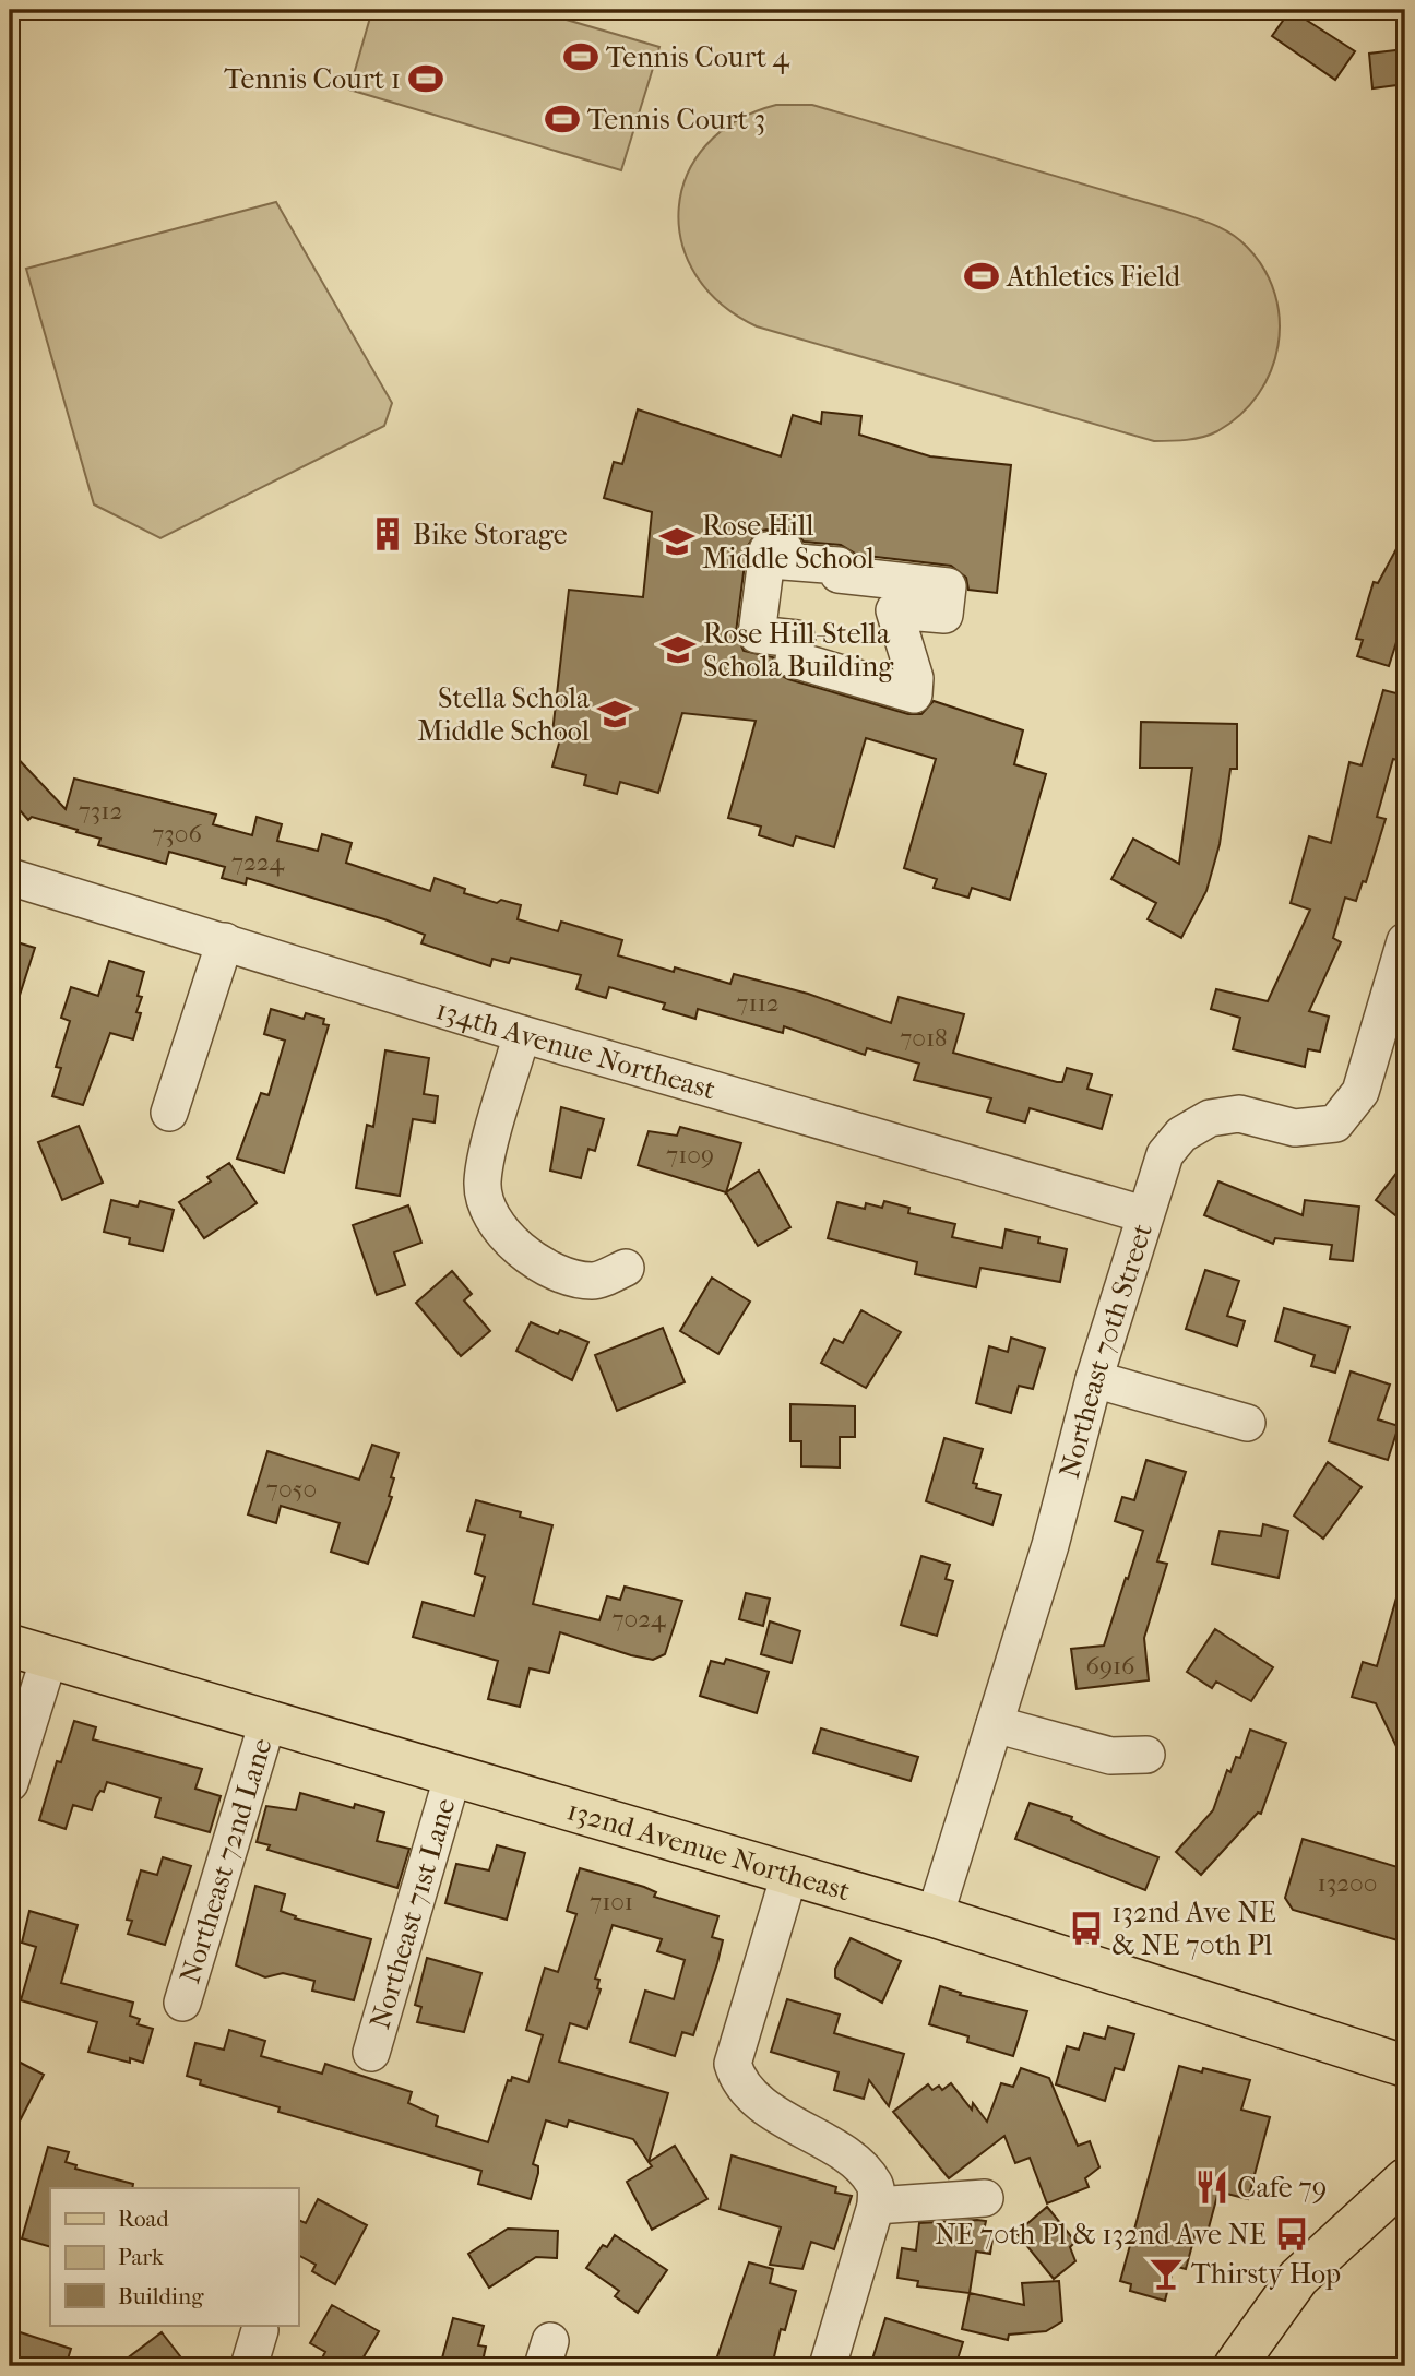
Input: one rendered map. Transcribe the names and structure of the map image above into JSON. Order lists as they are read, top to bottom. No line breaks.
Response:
{"streets":{"main road":["132nd Avenue Northeast"],"street":["134th Avenue Northeast","Northeast 70th Street","Northeast 72nd Lane","Northeast 71st Lane"]},"crossings":[["134th Avenue Northeast","Northeast 70th Street"],["Northeast 70th Street","132nd Avenue Northeast"],["132nd Avenue Northeast","Northeast 72nd Lane"],["132nd Avenue Northeast","Northeast 71st Lane"]],"places":{"sports":["Tennis Court 4","Tennis Court 1","Tennis Court 3","Athletics Field"],"building":["Bike Storage"],"school or university":["Rose Hill Middle School","Rose Hill-Stella Schola Building","Stella Schola Middle School"],"bus stop":["132nd Ave NE & NE 70th Pl","NE 70th Pl & 132nd Ave NE"],"restaurant":["Cafe 79"],"bar":["Thirsty Hop"]},"house_numbers":["7312","7306","7224","7112","7018","7109","7050","7024","6916","13200","7101"],"legend":["Road","Park","Building"]}
